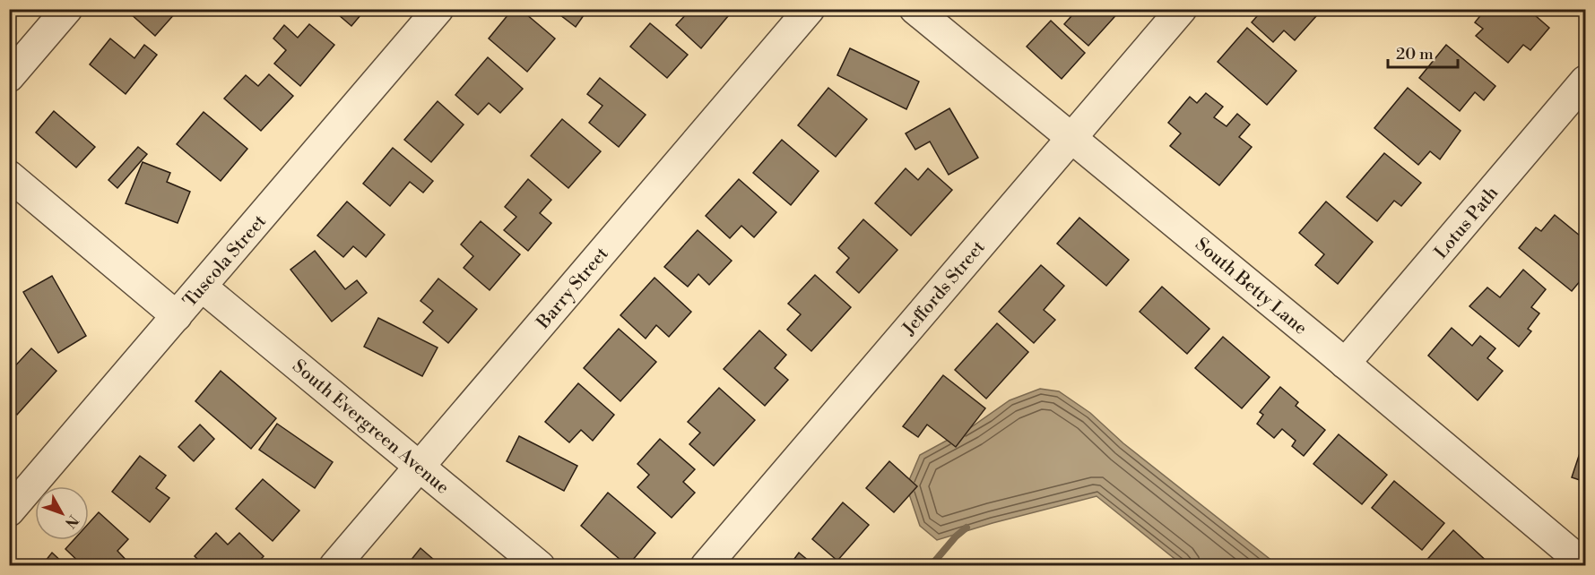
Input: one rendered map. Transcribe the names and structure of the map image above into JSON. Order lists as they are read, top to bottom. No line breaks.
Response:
{"streets":{"street":["Lotus Path","Tuscola Street","South Betty Lane","Barry Street","Jeffords Street","South Evergreen Avenue"]},"crossings":[["Lotus Path","South Betty Lane"],["Tuscola Street","South Evergreen Avenue"],["South Betty Lane","Jeffords Street"],["Barry Street","South Evergreen Avenue"]],"scale_bar":"20 m","north":"bottom right"}
